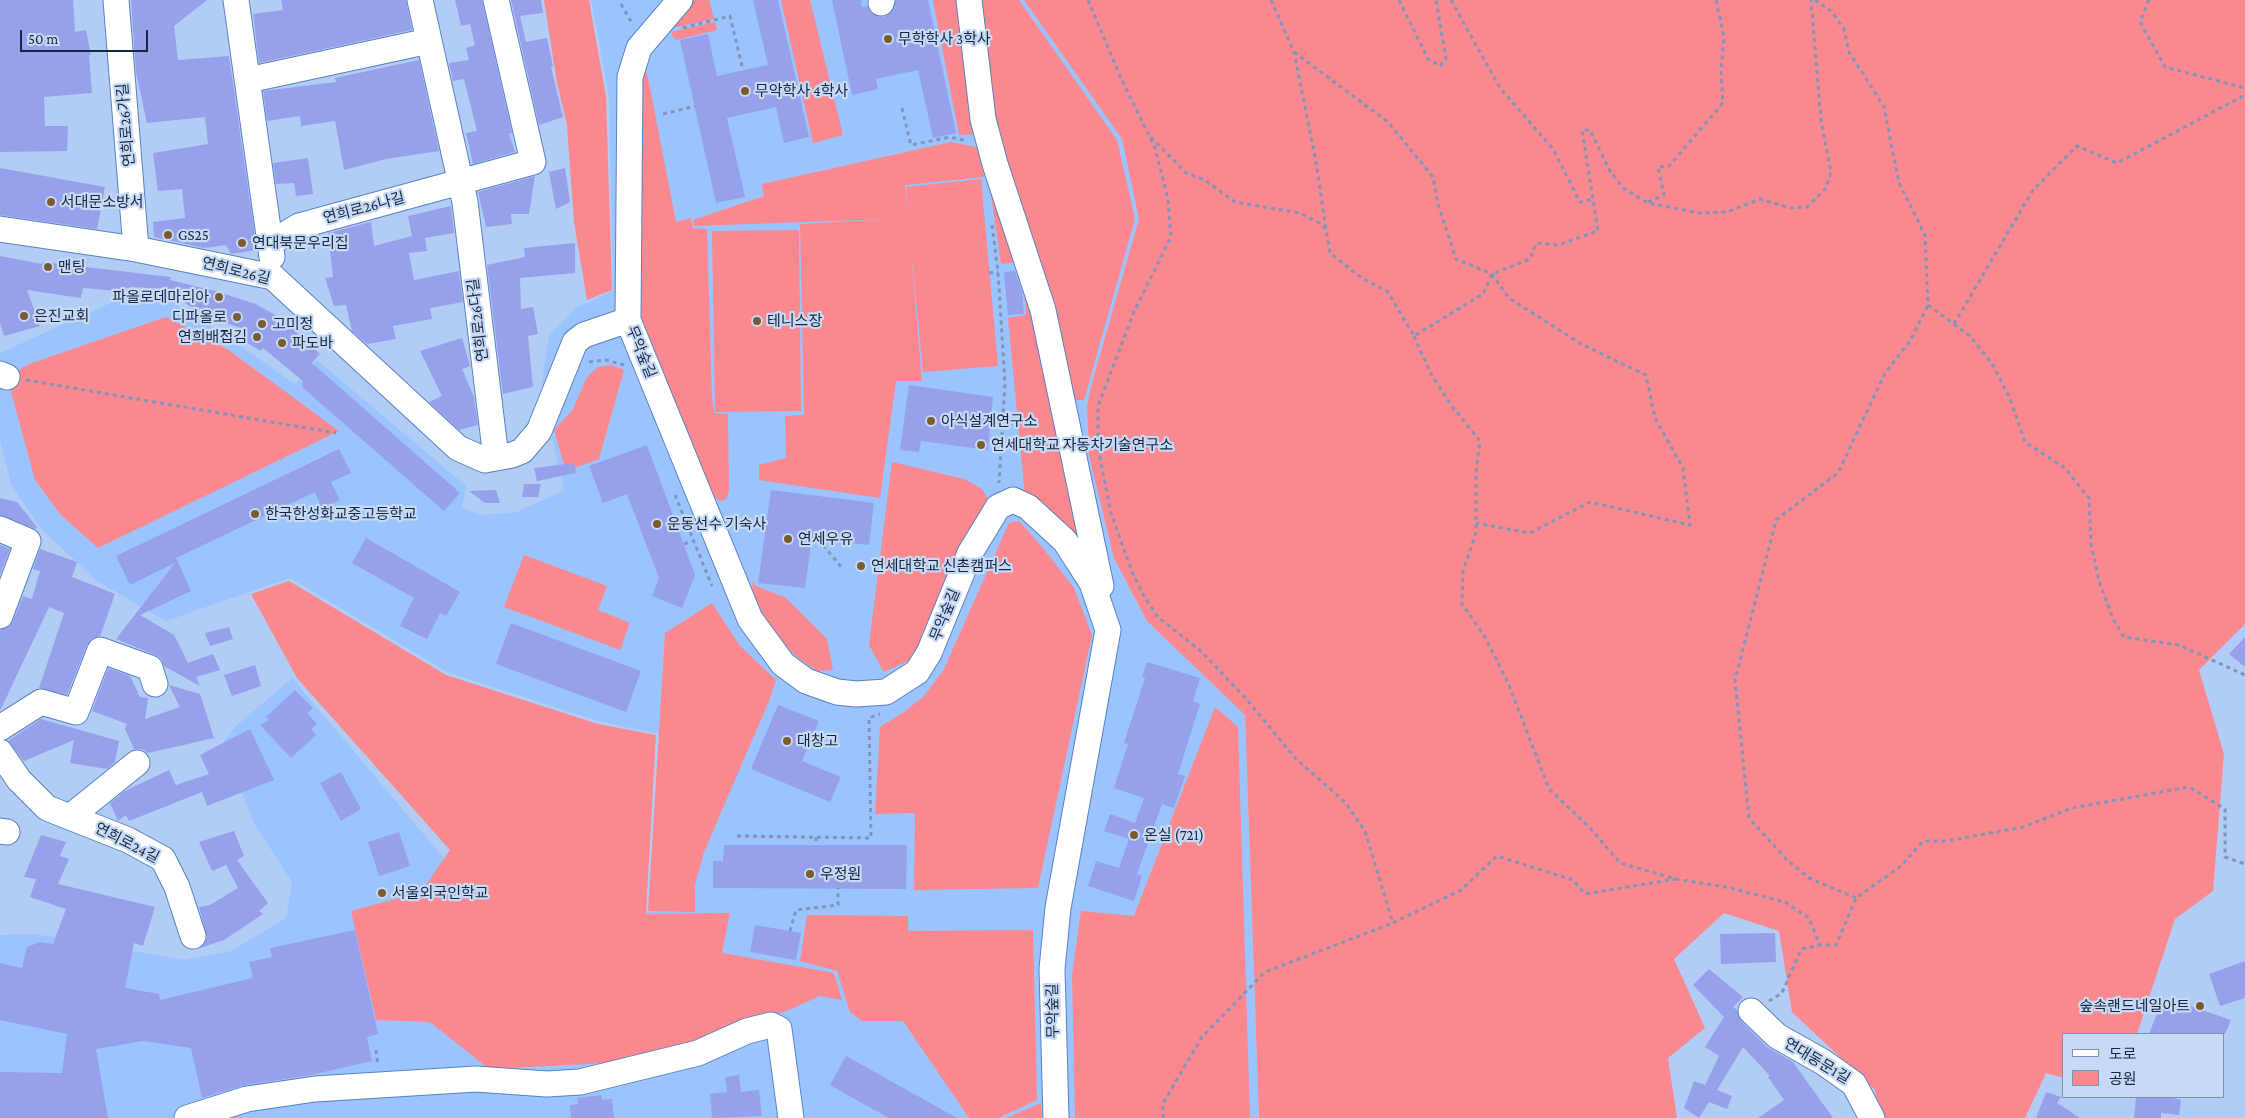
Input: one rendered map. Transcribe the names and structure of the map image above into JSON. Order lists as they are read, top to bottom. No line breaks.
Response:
{"streets":{"street":["연희로26가길","연희로26나길","연희로26길","연희로26다길","무악숲길","연희로24길","연대동문1길"]},"crossings":[["연희로26가길","연희로26길"],["연희로26나길","연희로26다길"],["연희로26길","연희로26다길"],["연희로26길","무악숲길"],["연희로26다길","무악숲길"]],"places":["무학학사 3학사","무악학사 4학사","서대문소방서","GS25","연대북문우리집","맨팅","파올로데마리아","은진교회","디파올로","테니스장","고미정","연희배접김","파도바","아식설계연구소","연세대학교 자동차기술연구소","한국한성화교중고등학교","운동선수 기숙사","연세우유","연세대학교 신촌캠퍼스","대창고","온실 (721)","우정원","서울외국인학교","숲속랜드네일아트"],"legend":["도로","공원"],"scale_bar":"50 m"}
